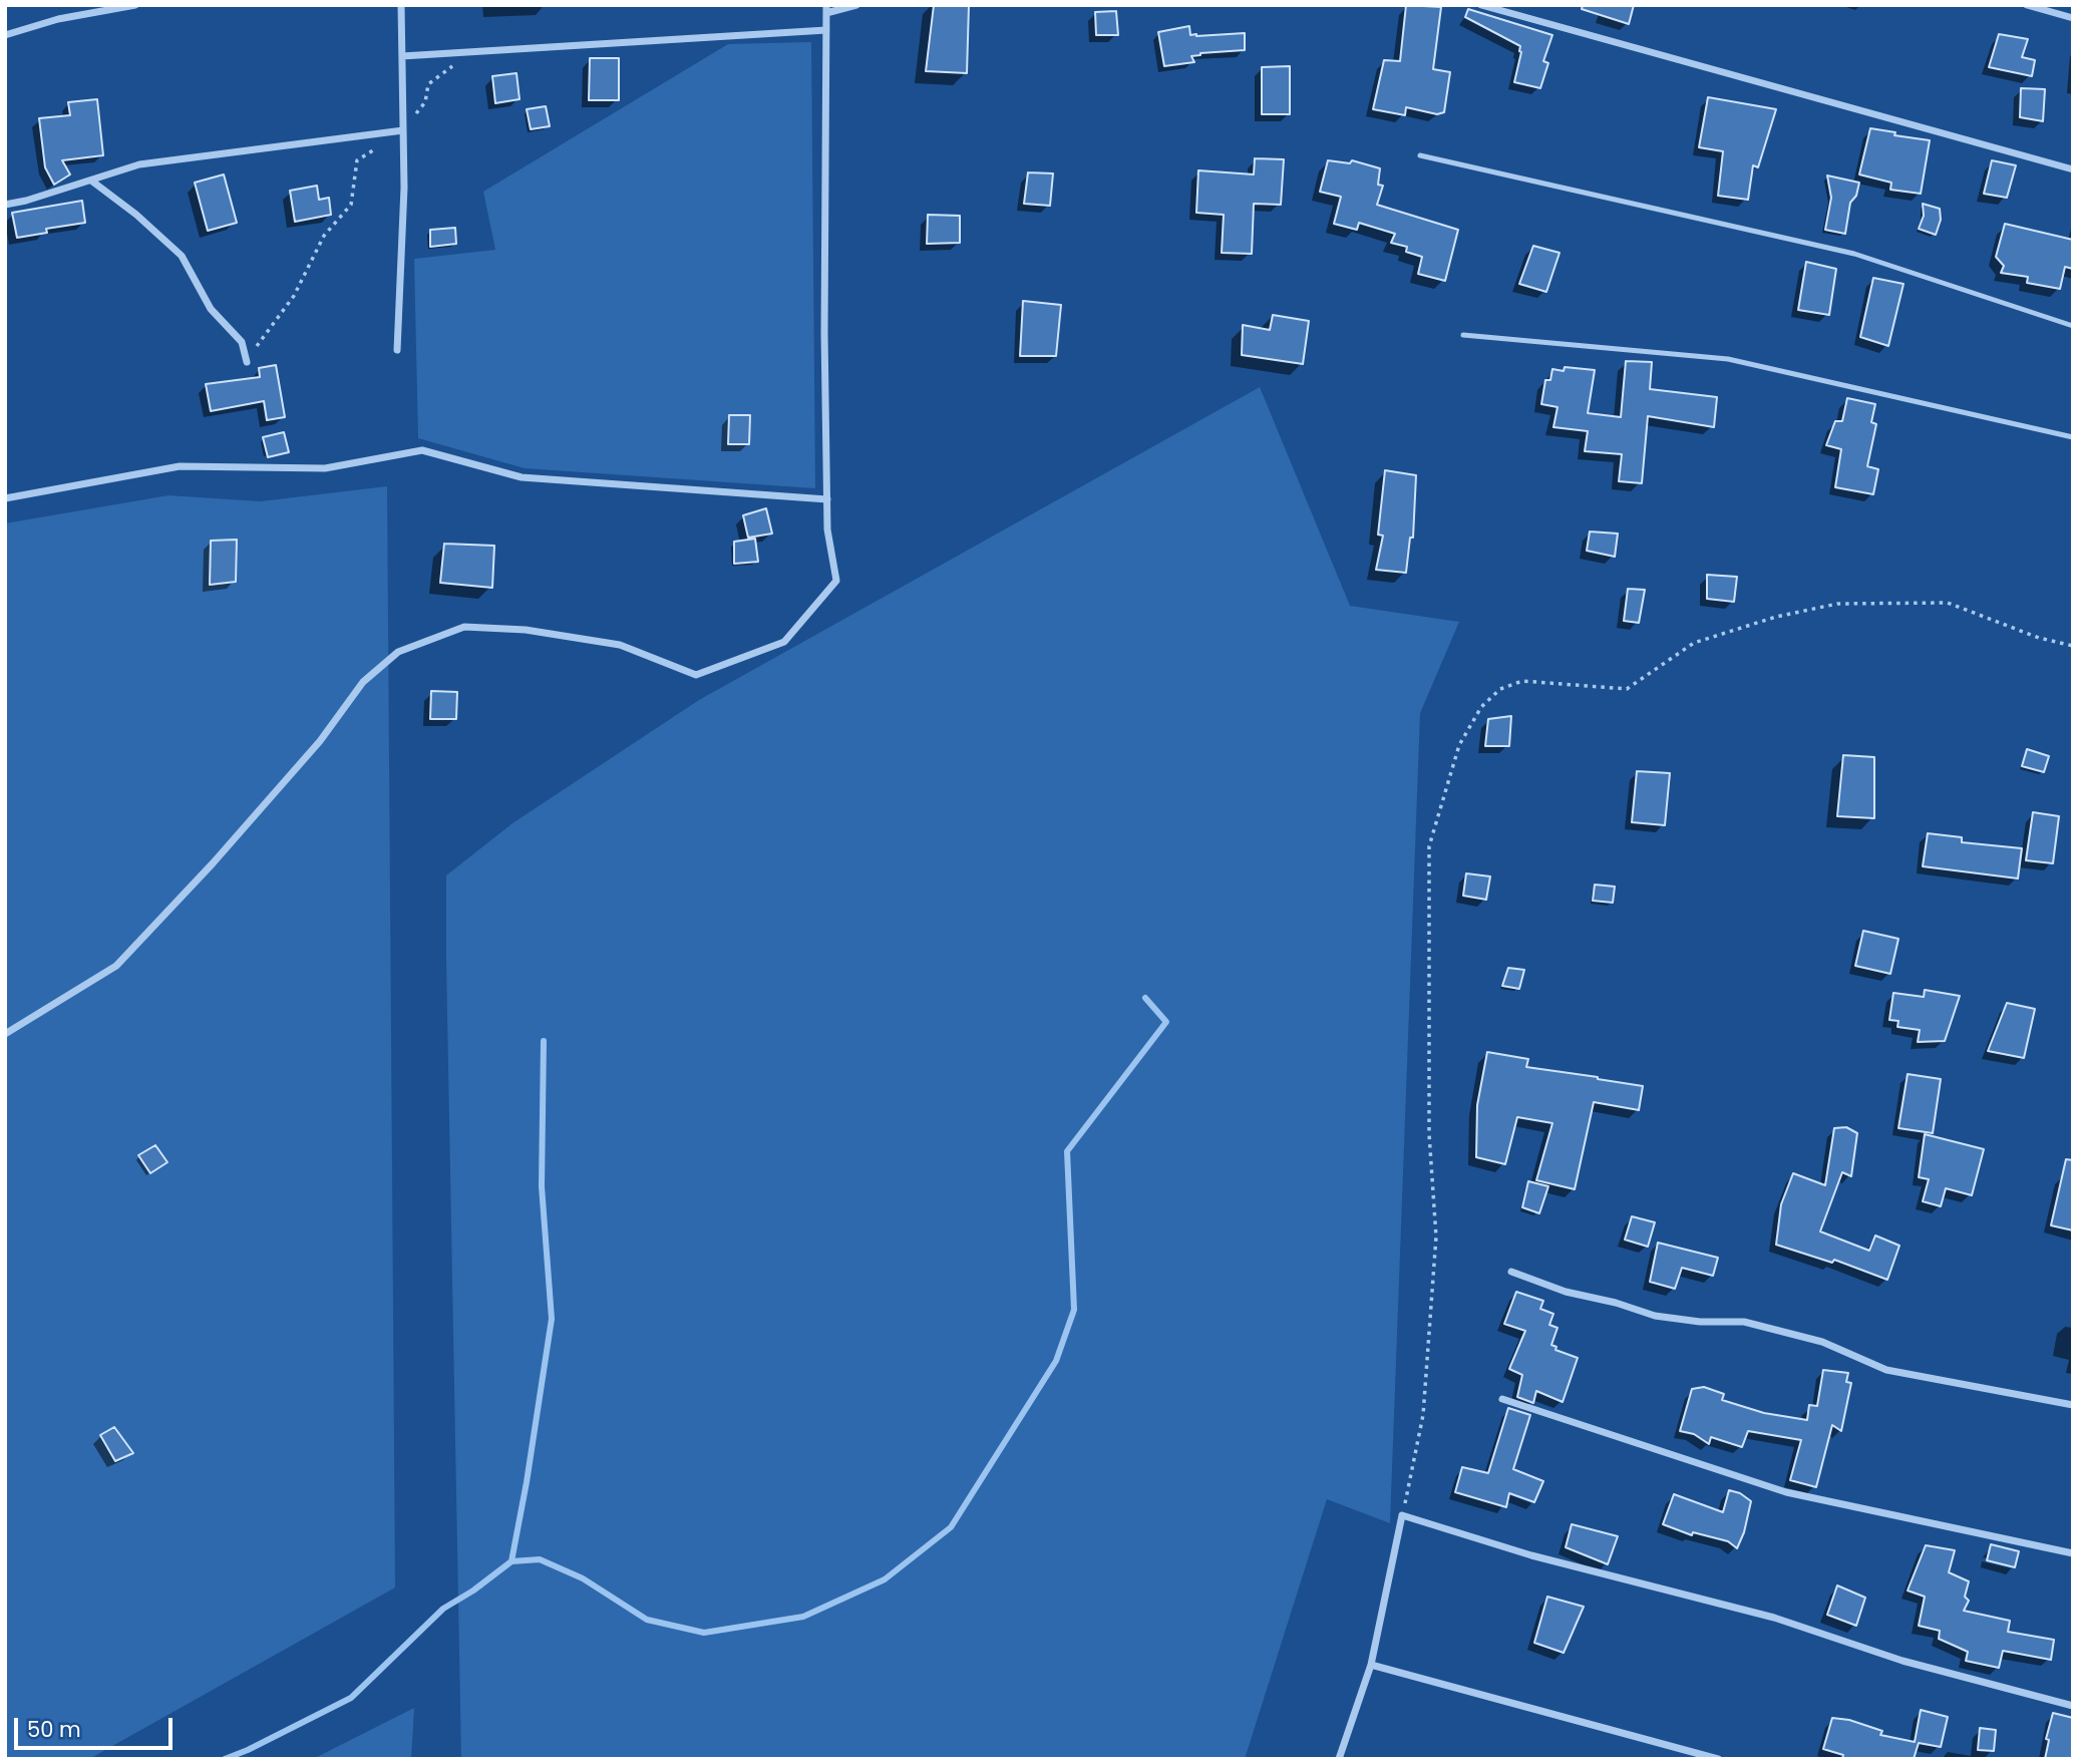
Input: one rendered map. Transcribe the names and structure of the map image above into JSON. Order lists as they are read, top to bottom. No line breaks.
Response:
{"scale_bar":"50 m"}
